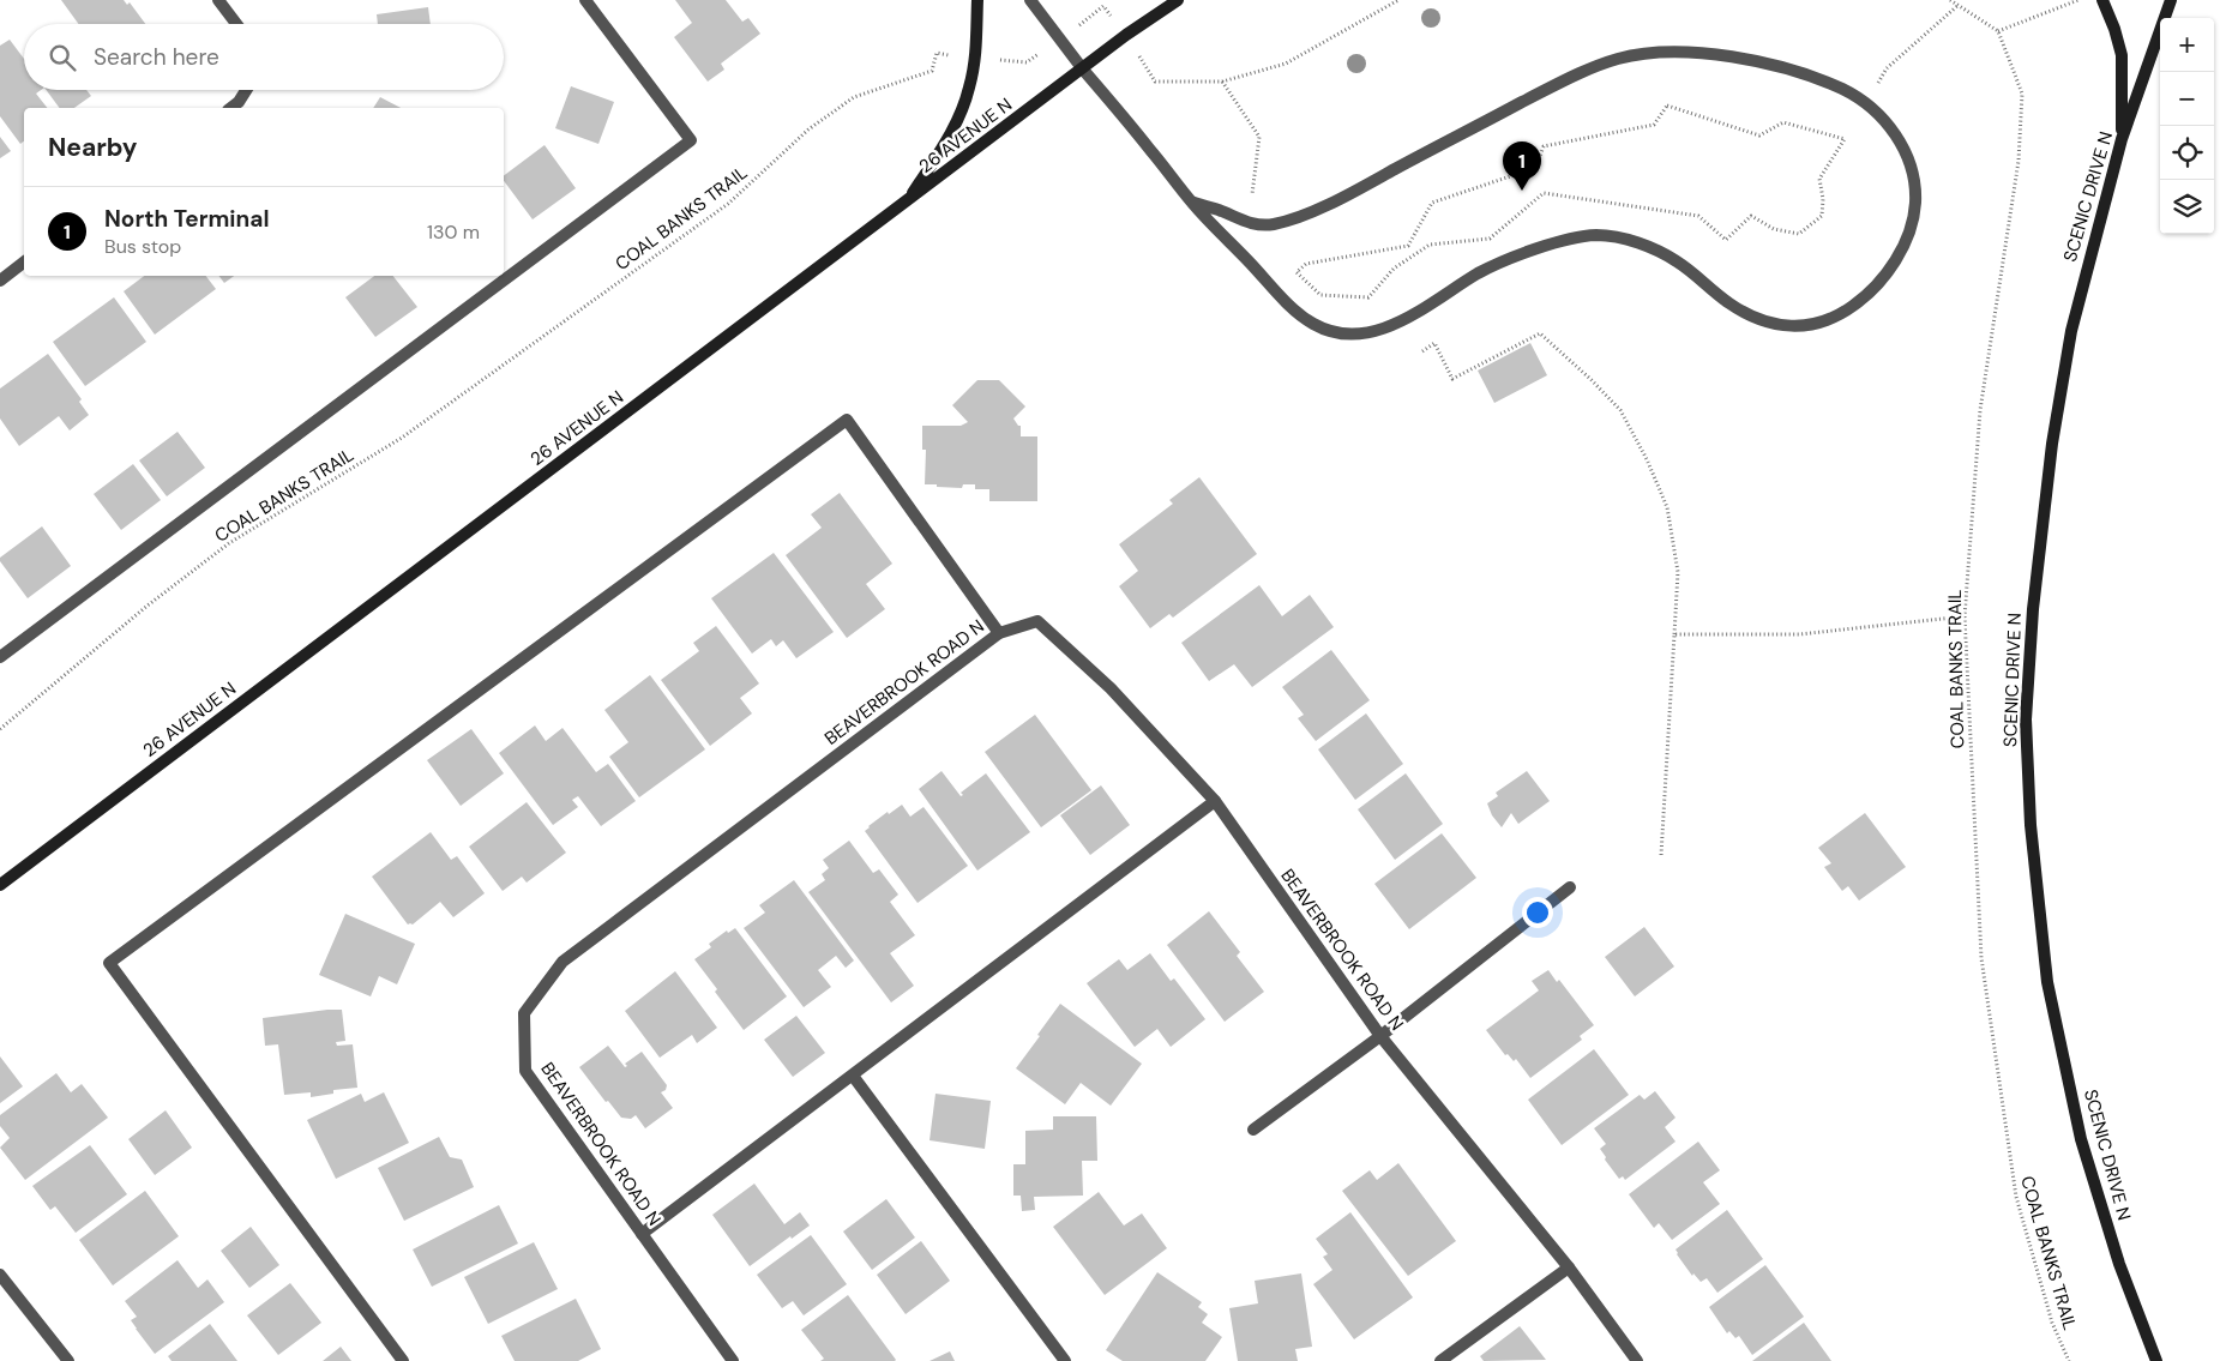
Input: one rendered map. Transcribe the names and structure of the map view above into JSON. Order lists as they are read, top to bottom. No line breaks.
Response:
{"streets":{"main road":["26 AVENUE N","SCENIC DRIVE N"],"street":["BEAVERBROOK ROAD N"],"path":["COAL BANKS TRAIL"]},"page":{"map_buttons":["+","−"],"search":"Search here","heading":"Nearby","pins":"1","list":[{"mark":"1","name":"North Terminal","note":"Bus stop","value":"130 m"}]}}
